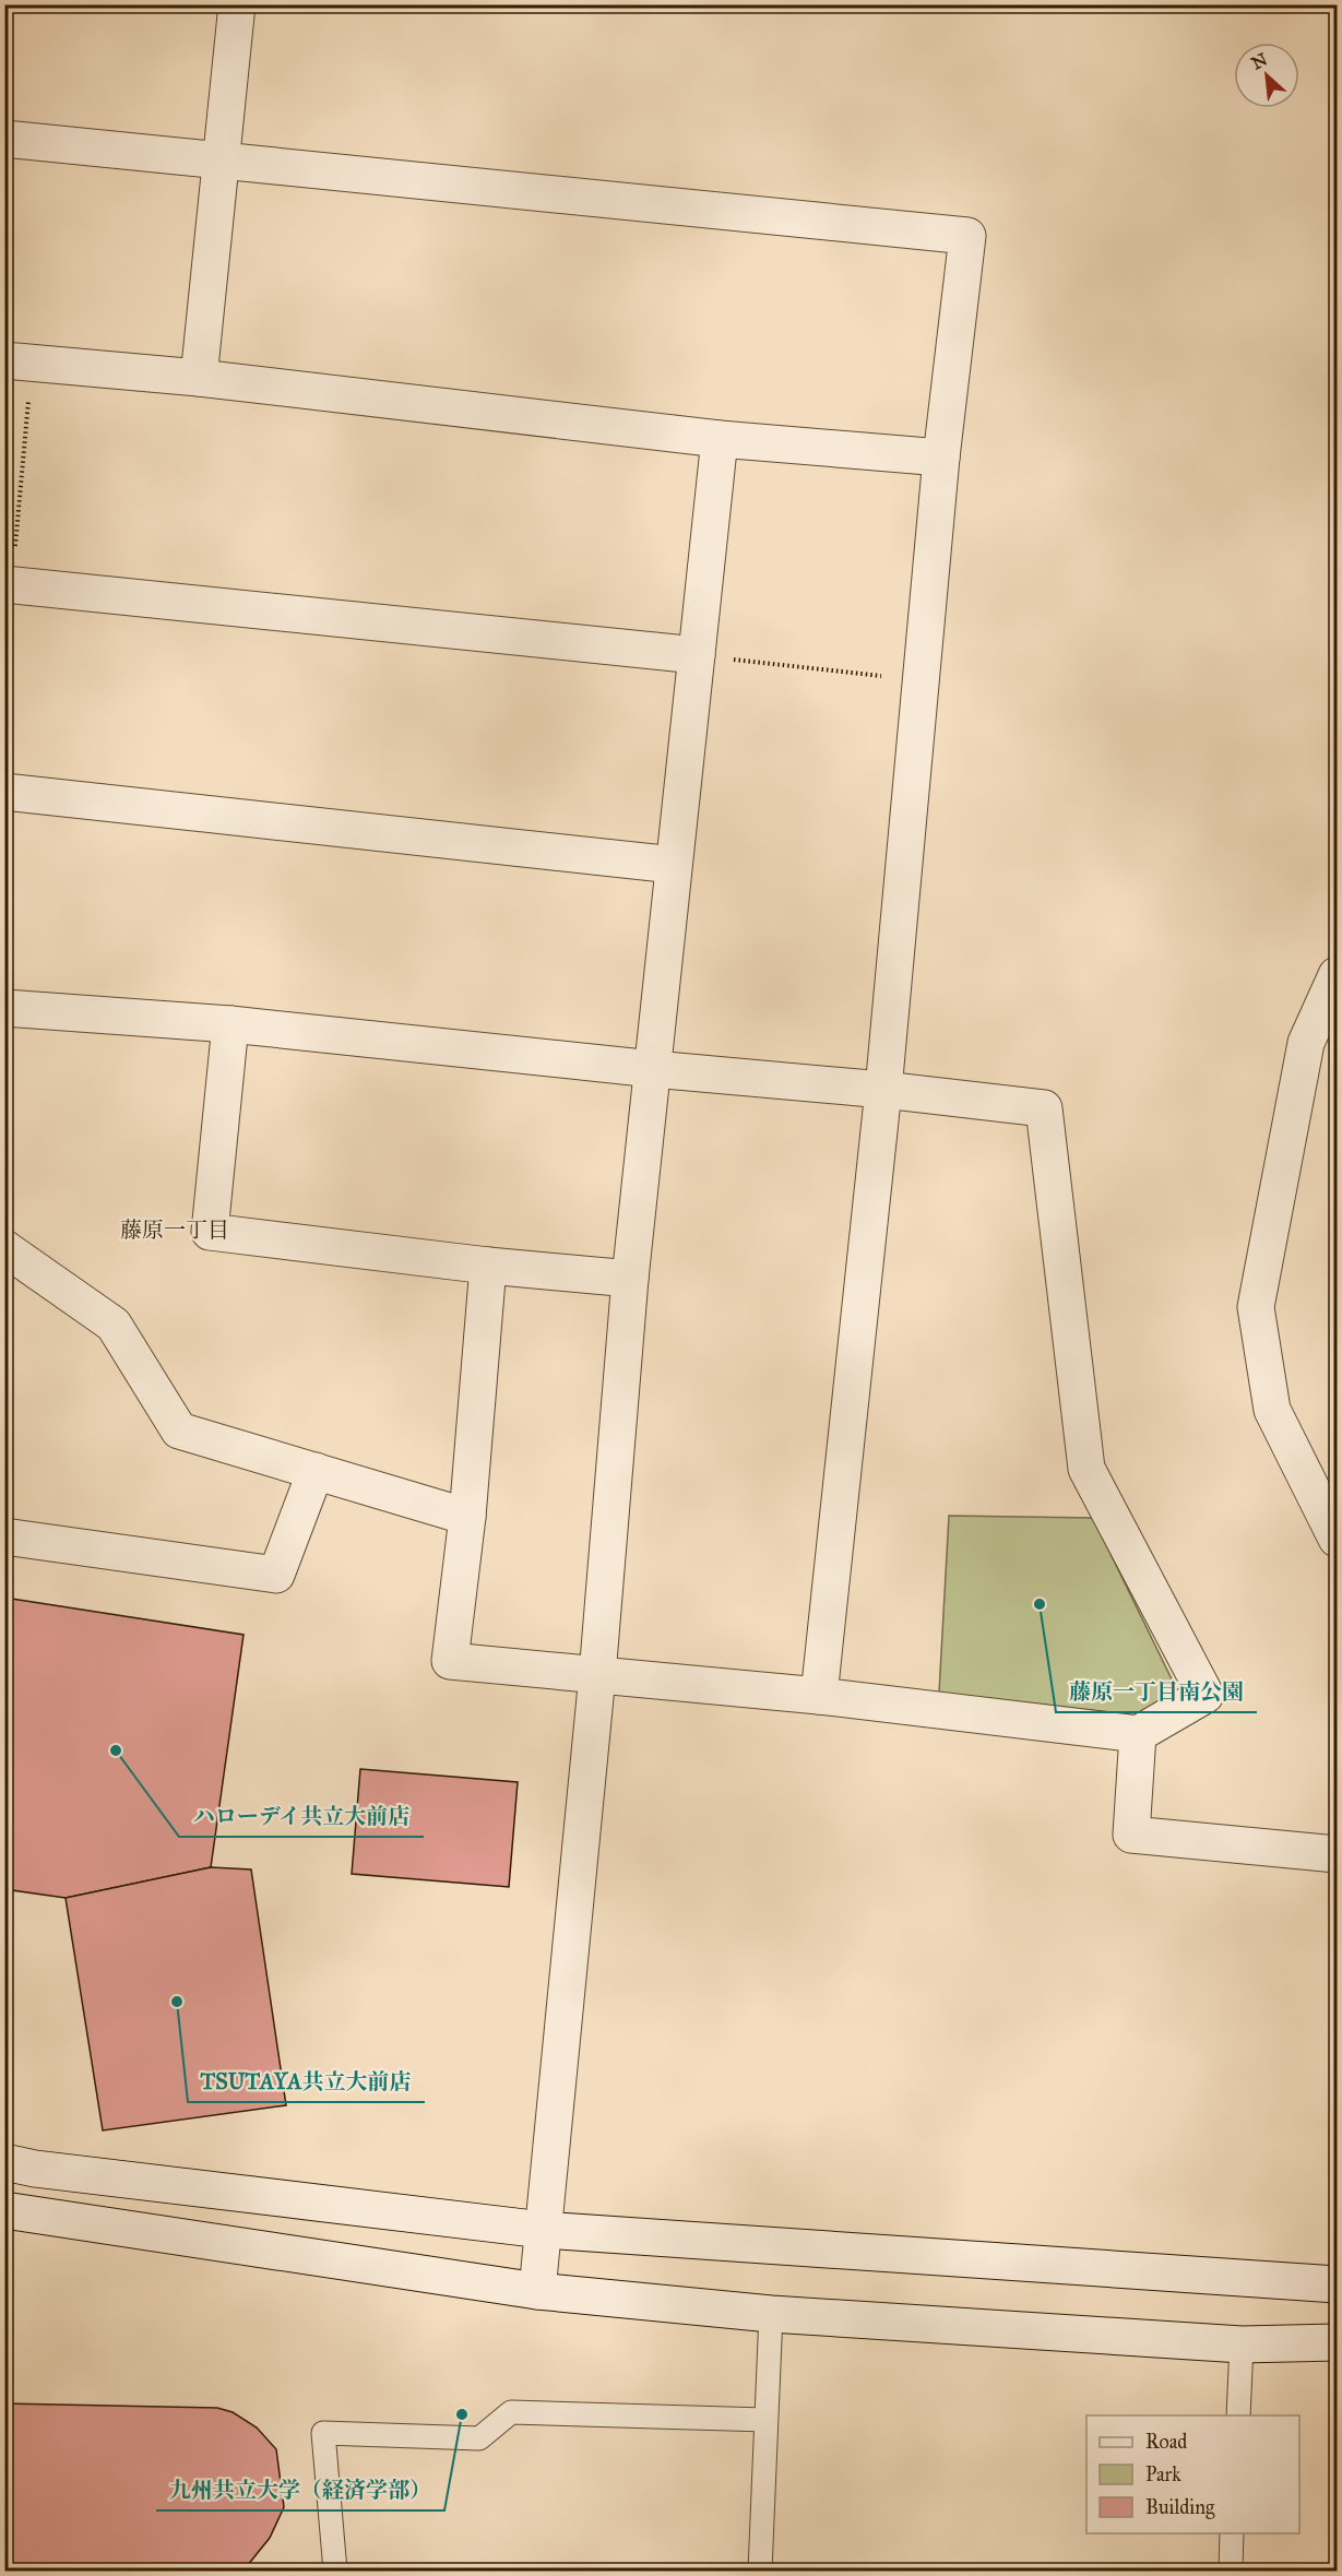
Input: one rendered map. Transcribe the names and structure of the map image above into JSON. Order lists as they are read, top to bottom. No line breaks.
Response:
{"districts":["藤原一丁目"],"places":["藤原一丁目南公園","ハローデイ共立大前店","TSUTAYA共立大前店","九州共立大学（経済学部）"],"legend":["Road","Park","Building"],"north":"top left"}
